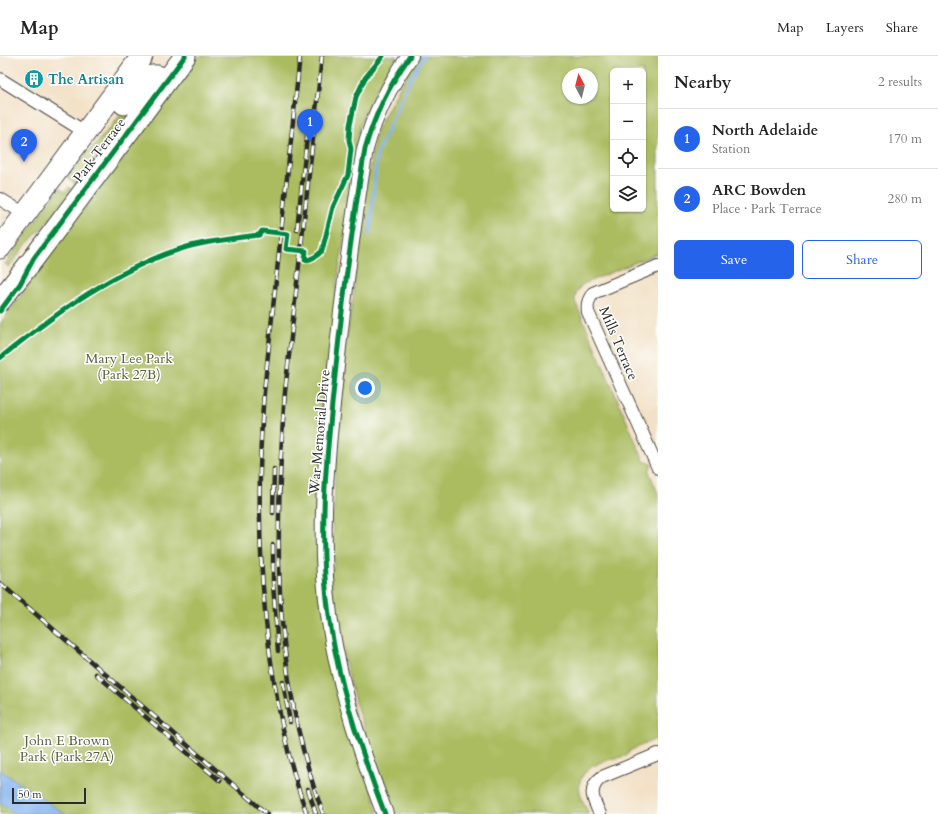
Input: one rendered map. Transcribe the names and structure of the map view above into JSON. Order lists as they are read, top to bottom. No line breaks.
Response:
{"streets":{"highway":["Park Terrace"],"street":["Mills Terrace","War Memorial Drive"]},"parks":["Mary Lee Park (Park 27B)","John E Brown Park (Park 27A)"],"places":{"building":["The Artisan"]},"scale_bar":"50 m","north":"top","page":{"header":"Map","nav":["Map","Layers","Share"],"heading":["Nearby","2 results"],"map_buttons":["+","−"],"list":[{"mark":"1","name":"North Adelaide","note":"Station","value":"170 m"},{"mark":"2","name":"ARC Bowden","note":"Place · Park Terrace","value":"280 m"}],"pins":["1","2"],"buttons":["Save","Share"],"scale":"50 m"}}
